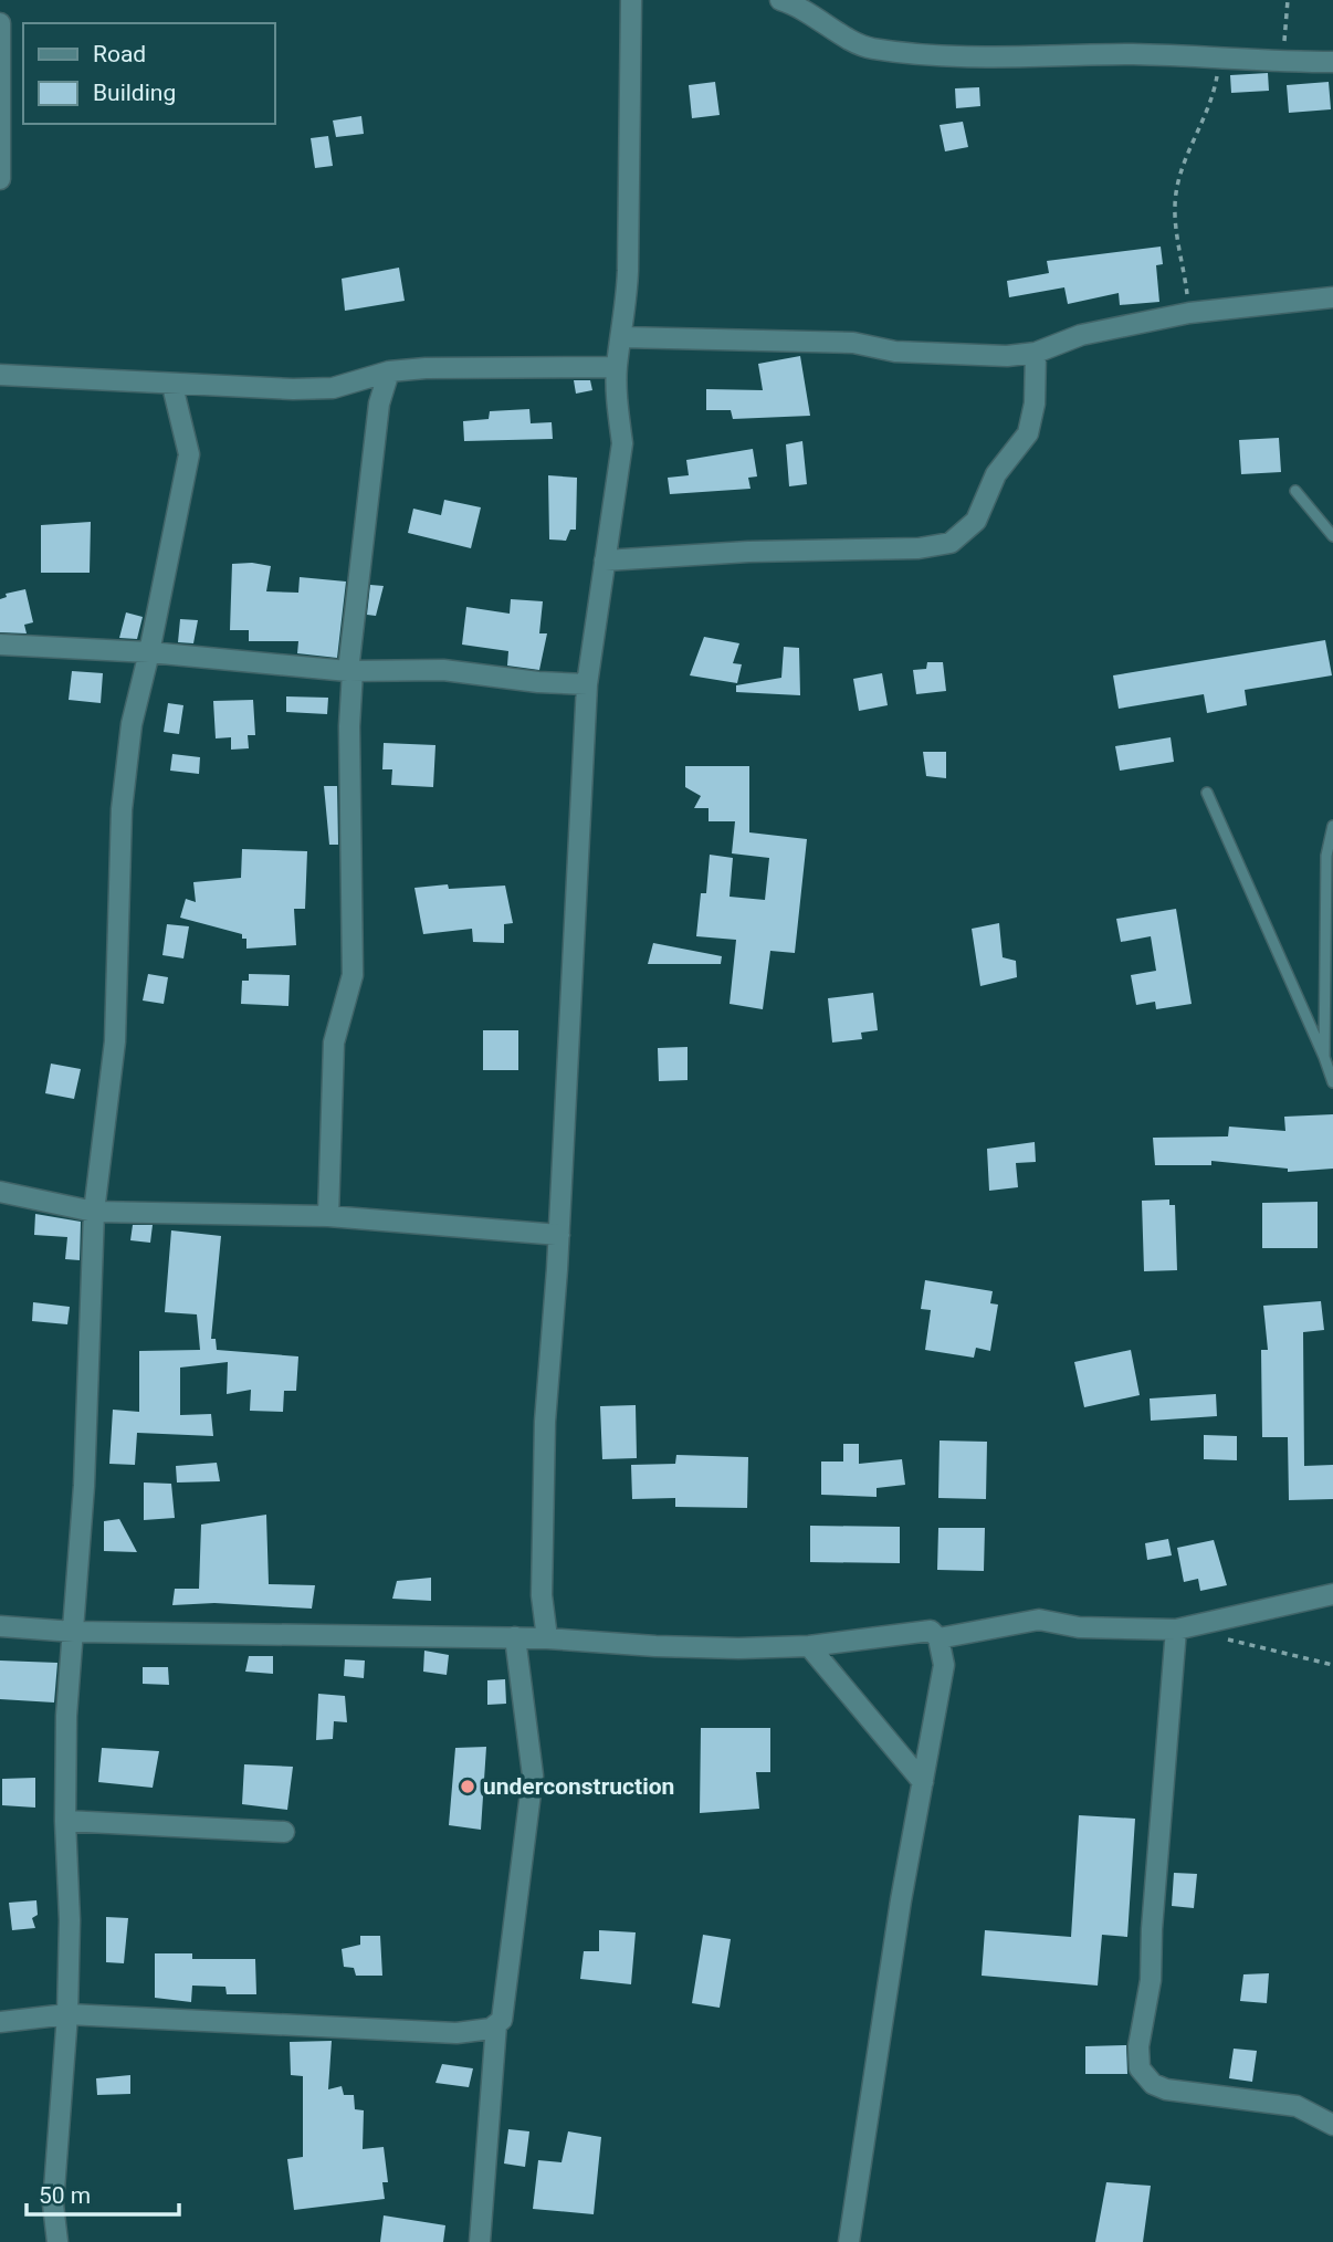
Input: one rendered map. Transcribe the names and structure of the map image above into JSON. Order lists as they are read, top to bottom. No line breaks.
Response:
{"places":["underconstruction"],"legend":["Road","Building"],"scale_bar":"50 m"}
